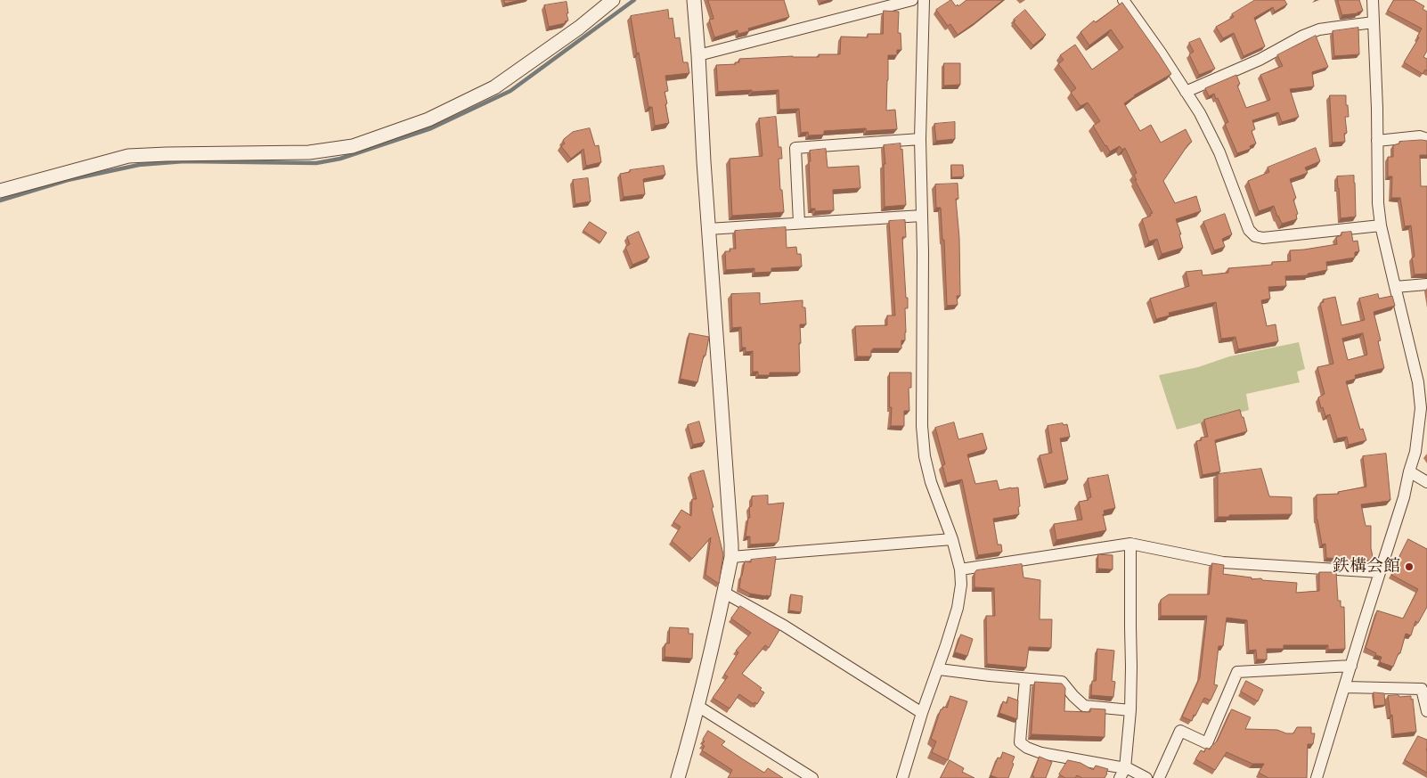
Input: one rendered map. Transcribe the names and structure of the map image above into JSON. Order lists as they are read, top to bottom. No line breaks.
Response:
{"places":["鉄構会館"]}
